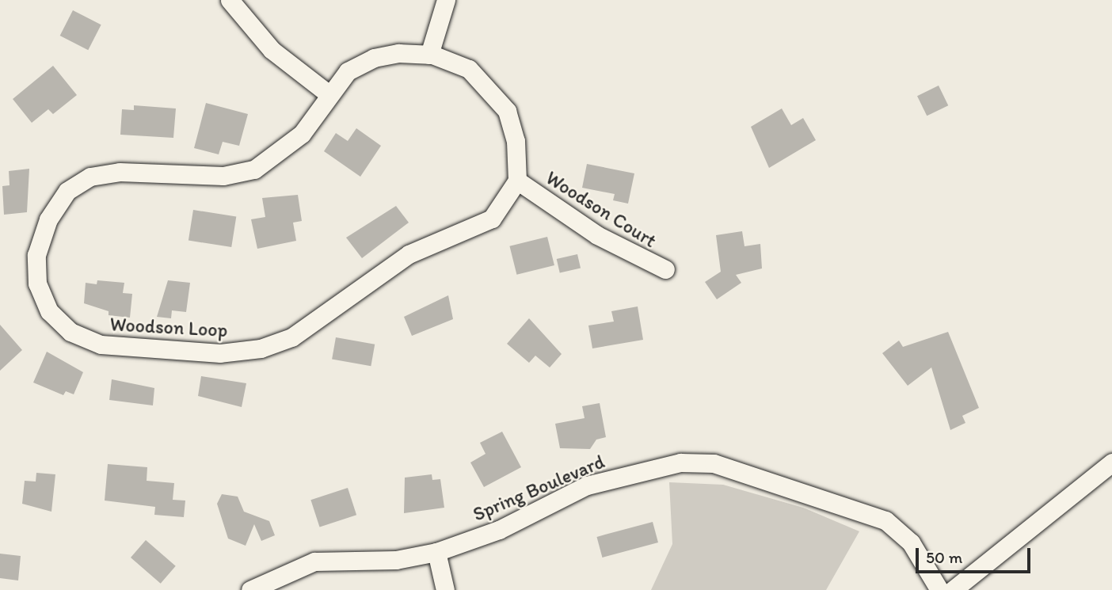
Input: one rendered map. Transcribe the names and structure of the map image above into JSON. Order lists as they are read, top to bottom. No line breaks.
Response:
{"streets":{"street":["Woodson Court","Woodson Loop","Spring Boulevard"]},"crossings":[["Woodson Court","Woodson Loop"]],"scale_bar":"50 m"}
